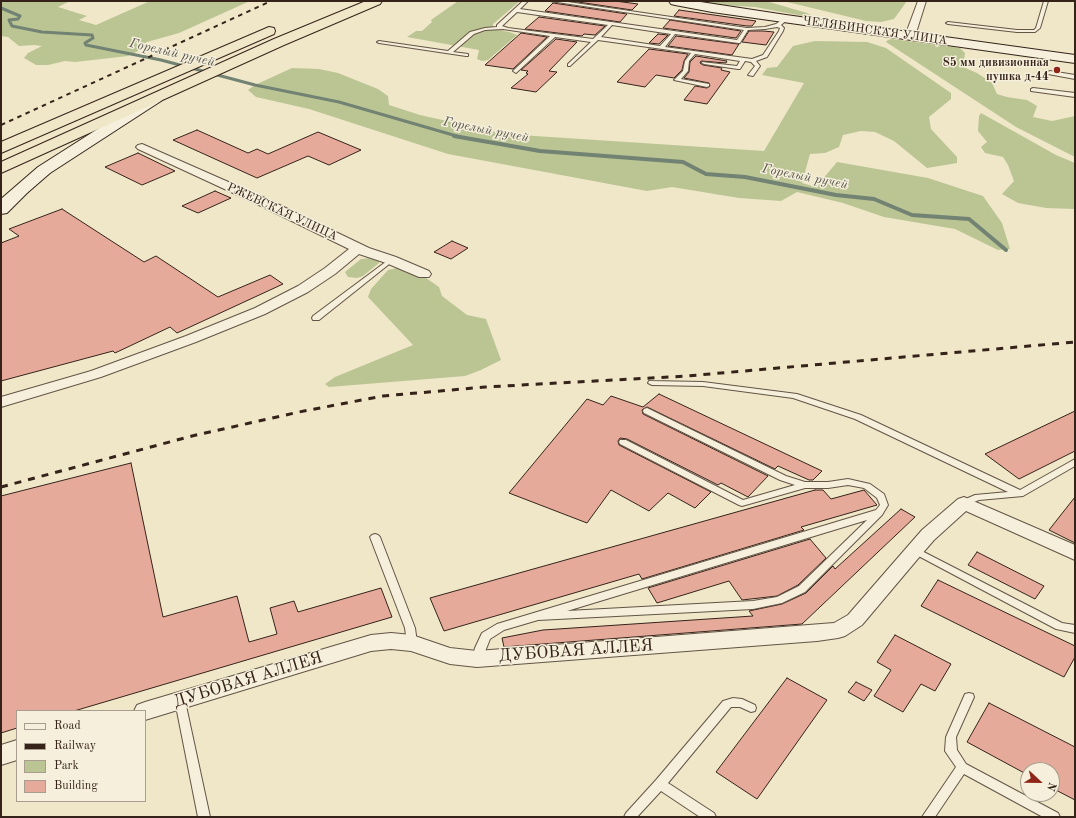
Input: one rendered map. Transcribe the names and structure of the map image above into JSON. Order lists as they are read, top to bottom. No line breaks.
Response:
{"streets":{"street":["ЧЕЛЯБИНСКАЯ УЛИЦА","РЖЕВСКАЯ УЛИЦА","ДУБОВАЯ АЛЛЕЯ"]},"water":["Горелый ручей"],"places":["85 мм дивизионная пушка д-44"],"legend":["Road","Railway","Park","Building"],"north":"right"}
